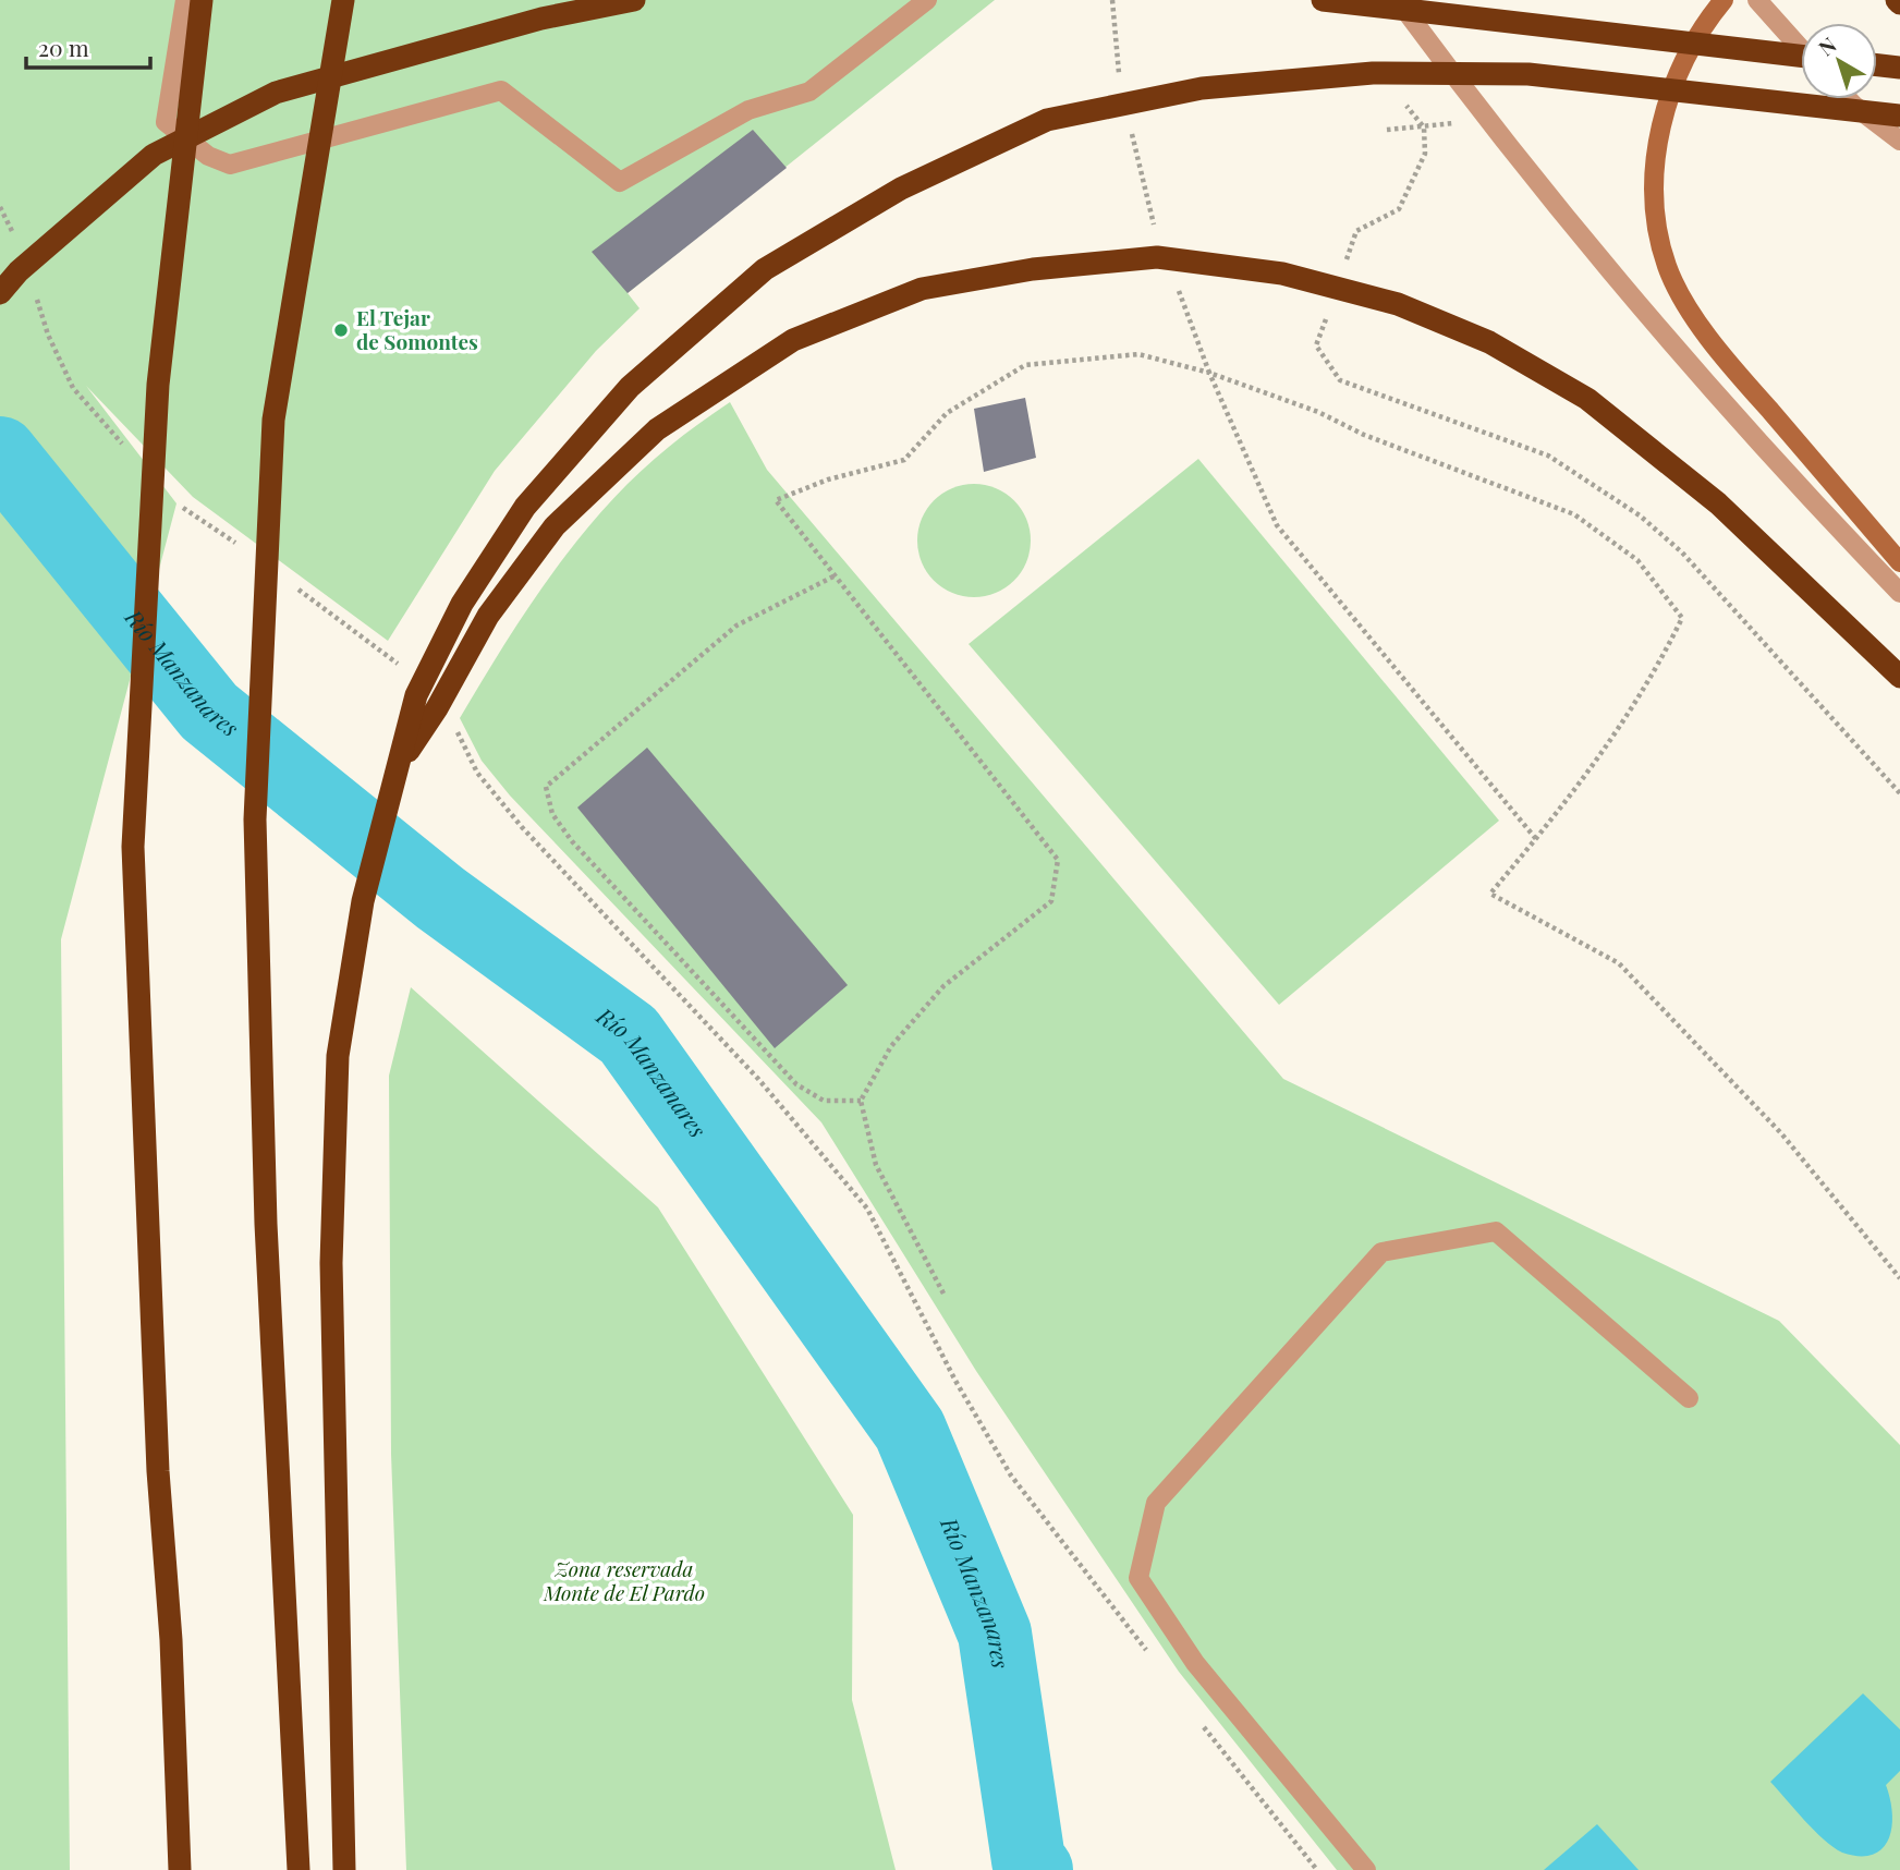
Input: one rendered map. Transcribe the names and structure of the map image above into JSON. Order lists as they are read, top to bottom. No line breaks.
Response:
{"water":["Río Manzanares"],"parks":["Zona reservada Monte de El Pardo"],"places":["El Tejar de Somontes"],"scale_bar":"20 m","north":"top left"}
